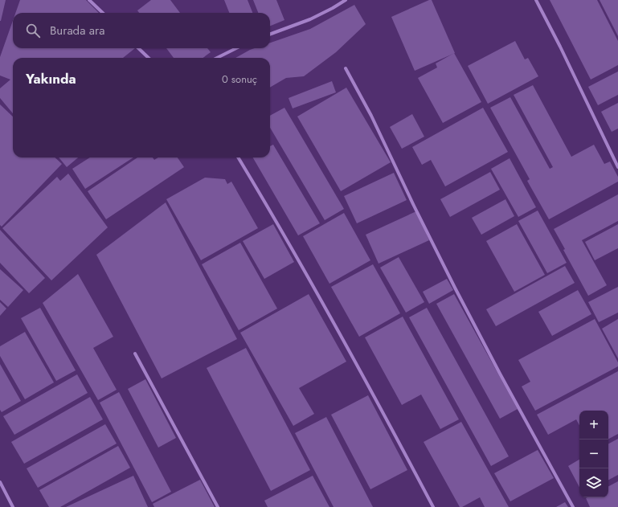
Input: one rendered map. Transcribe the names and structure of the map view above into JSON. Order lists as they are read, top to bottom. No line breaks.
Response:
{"page":{"search":"Burada ara","heading":["Yakında","0 sonuç"],"map_buttons":["+","−"]}}
